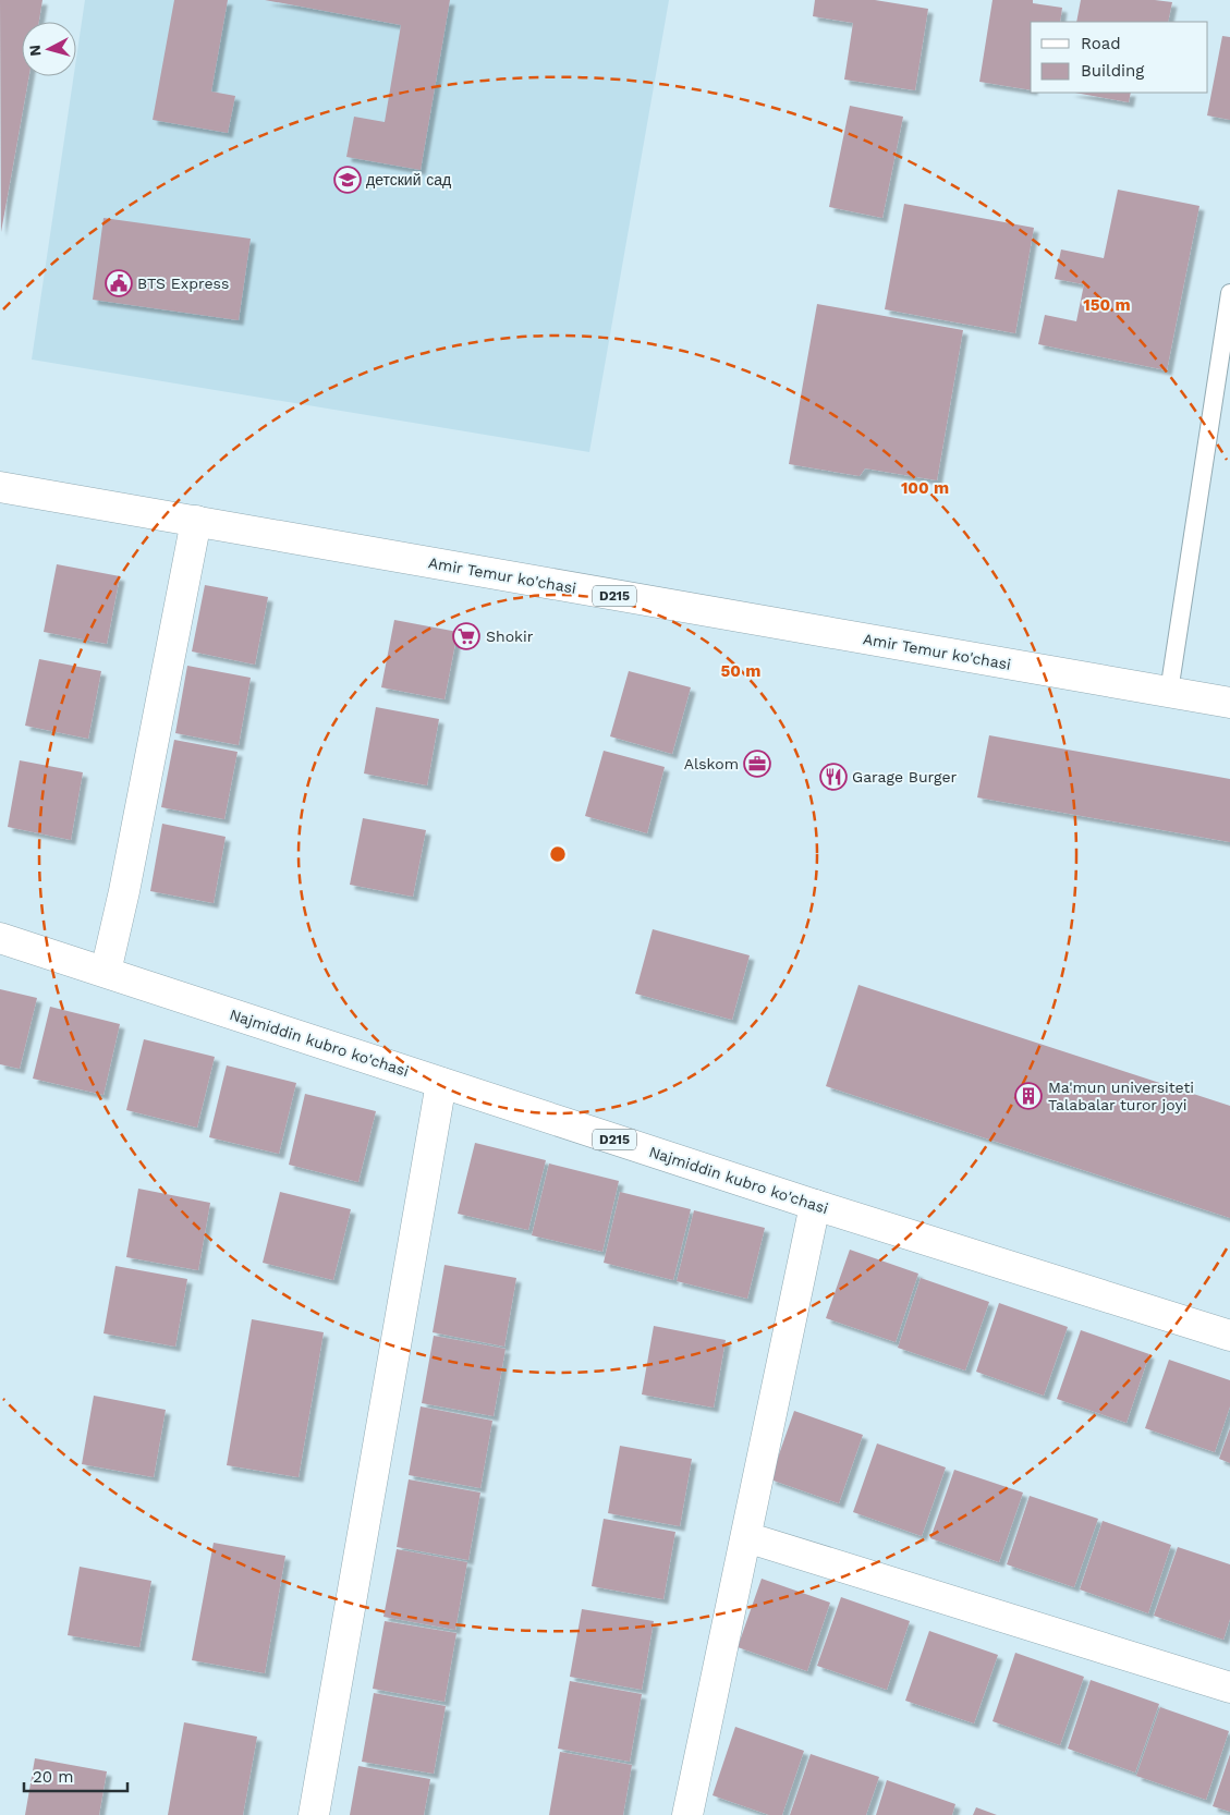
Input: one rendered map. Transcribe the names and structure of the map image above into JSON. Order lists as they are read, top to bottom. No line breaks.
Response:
{"streets":{"main road":["Amir Temur ko'chasi","D215","Najmiddin kubro ko'chasi"]},"places":{"school or university":["детский сад"],"public building":["BTS Express"],"supermarket":["Shokir"],"office":["Alskom"],"restaurant":["Garage Burger"],"building":["Ma'mun universiteti Talabalar turor joyi"]},"legend":["Road","Building"],"scale_bar":"20 m","north":"left","rings":["150 m","100 m","50 m"]}
